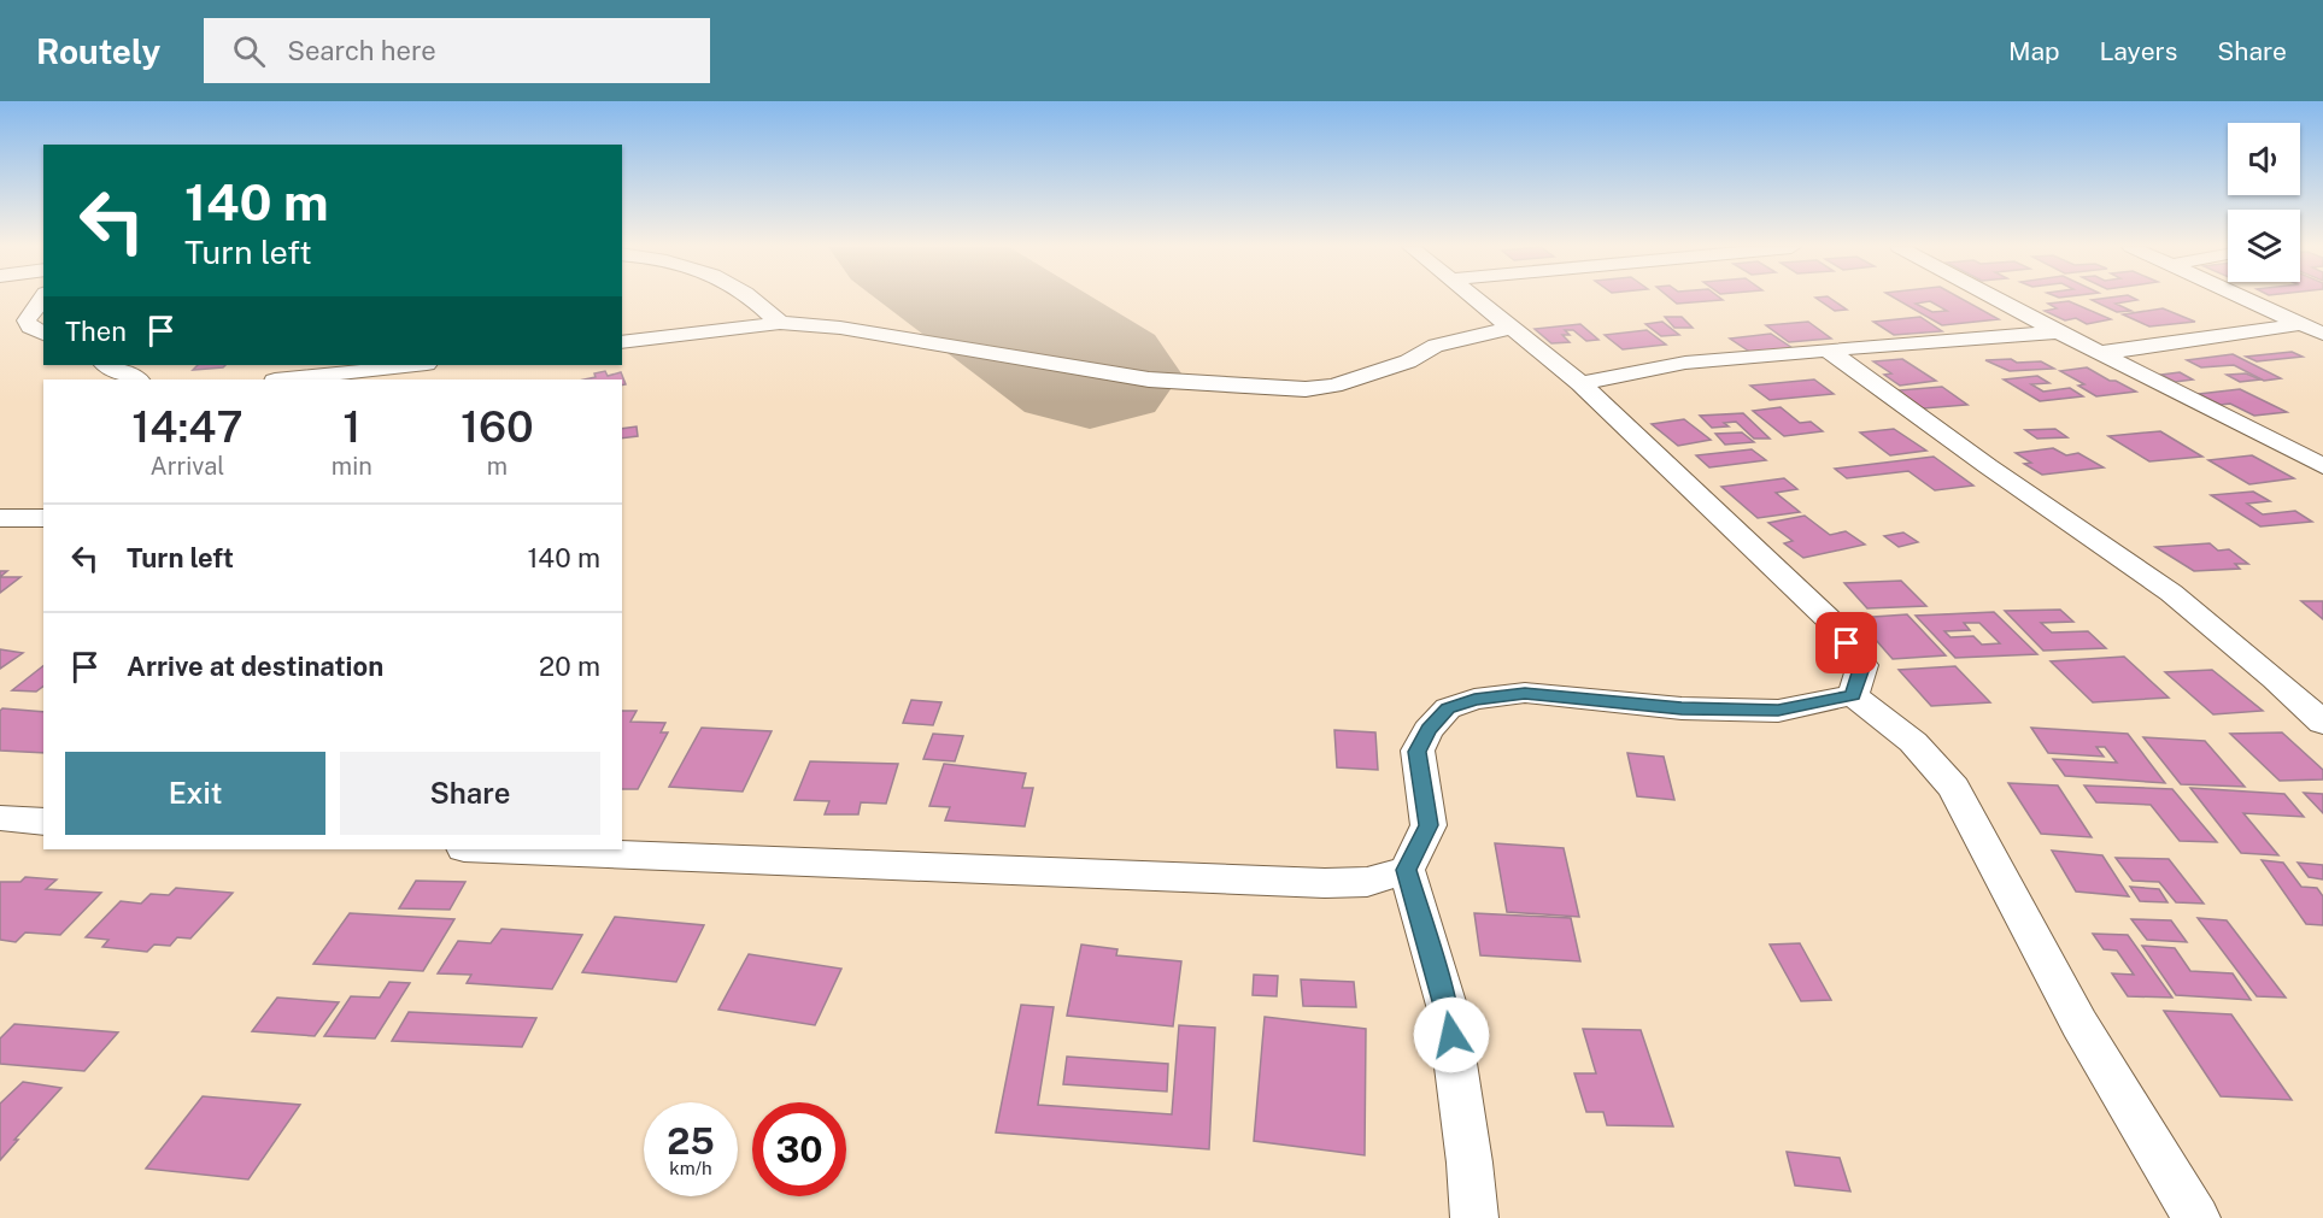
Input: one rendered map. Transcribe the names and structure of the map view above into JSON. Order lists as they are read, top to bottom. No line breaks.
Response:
{"page":{"header":"Routely","search":"Search here","nav":["Map","Layers","Share"],"turn":["140 m","Turn left"],"then":"Then","eta":["14:47","Arrival","1","min","160","m"],"list":[{"name":"Turn left","value":"140 m"},{"name":"Arrive at destination","value":"20 m"}],"buttons":["Exit","Share"],"speed":"25 km/h","limit":"30"}}
